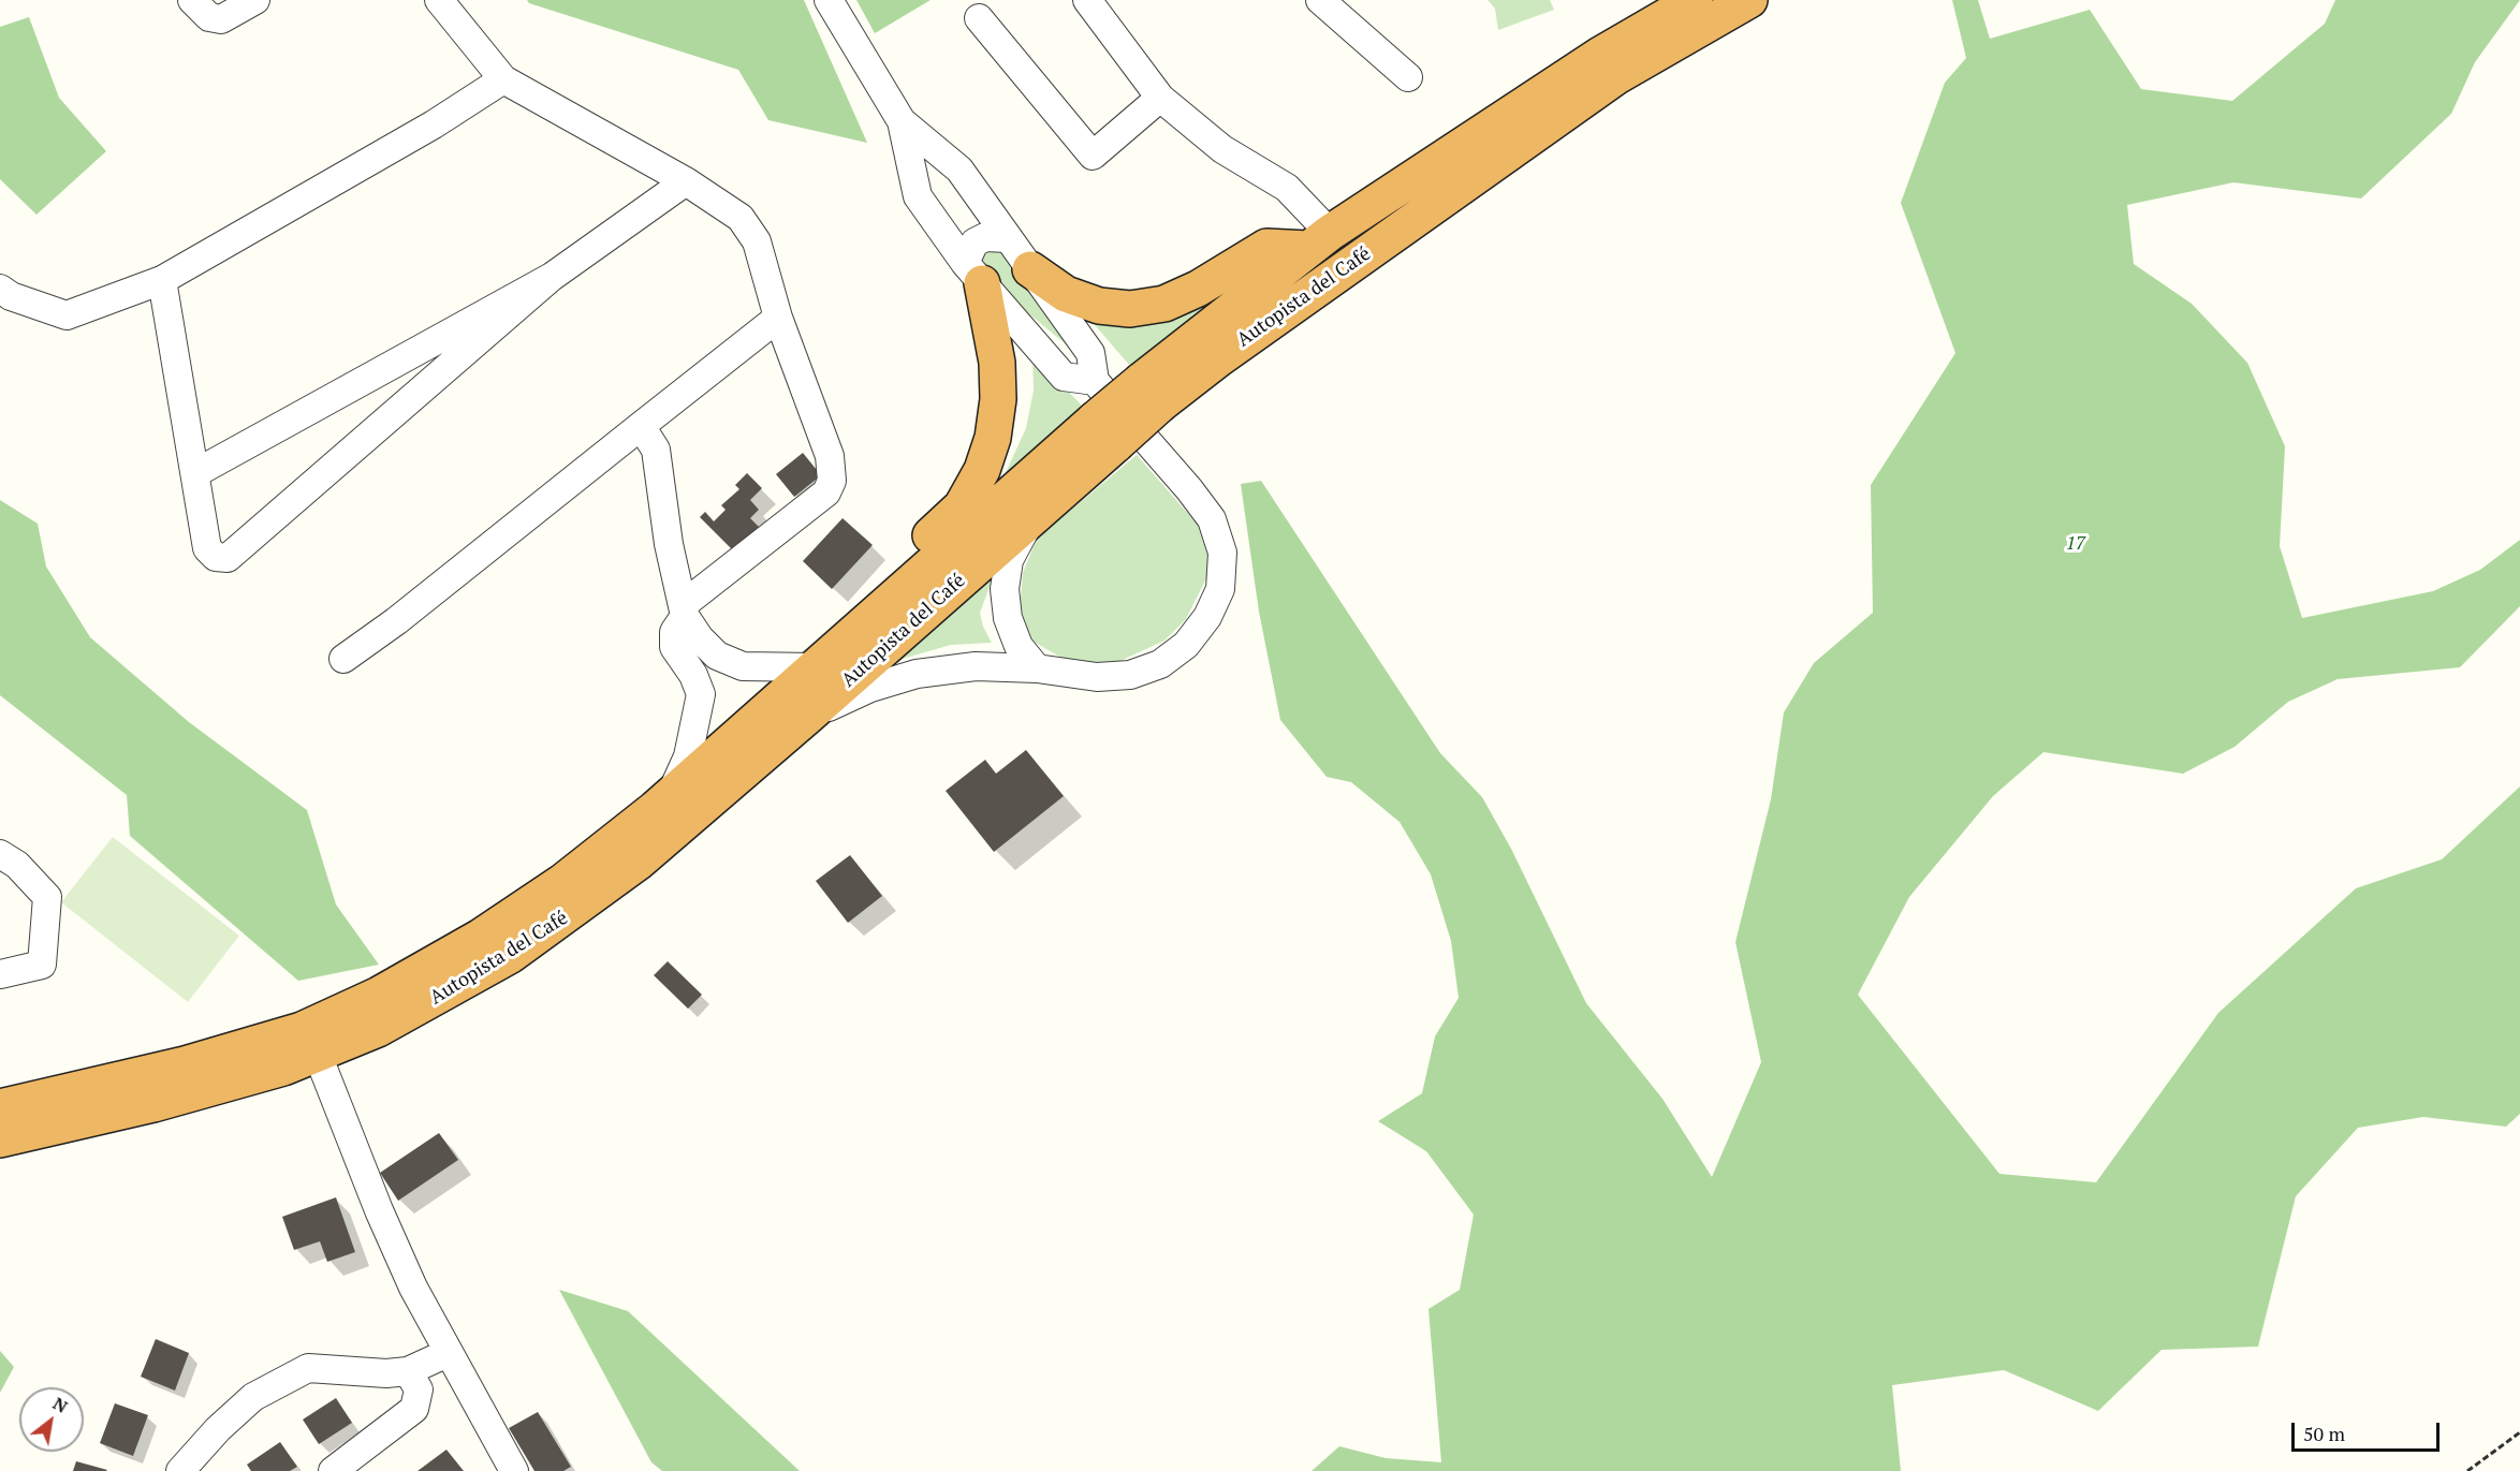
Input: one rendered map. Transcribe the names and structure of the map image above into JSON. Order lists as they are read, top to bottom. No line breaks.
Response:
{"streets":{"highway":["Autopista del Café"]},"parks":["17"],"scale_bar":"50 m","north":"top right"}
